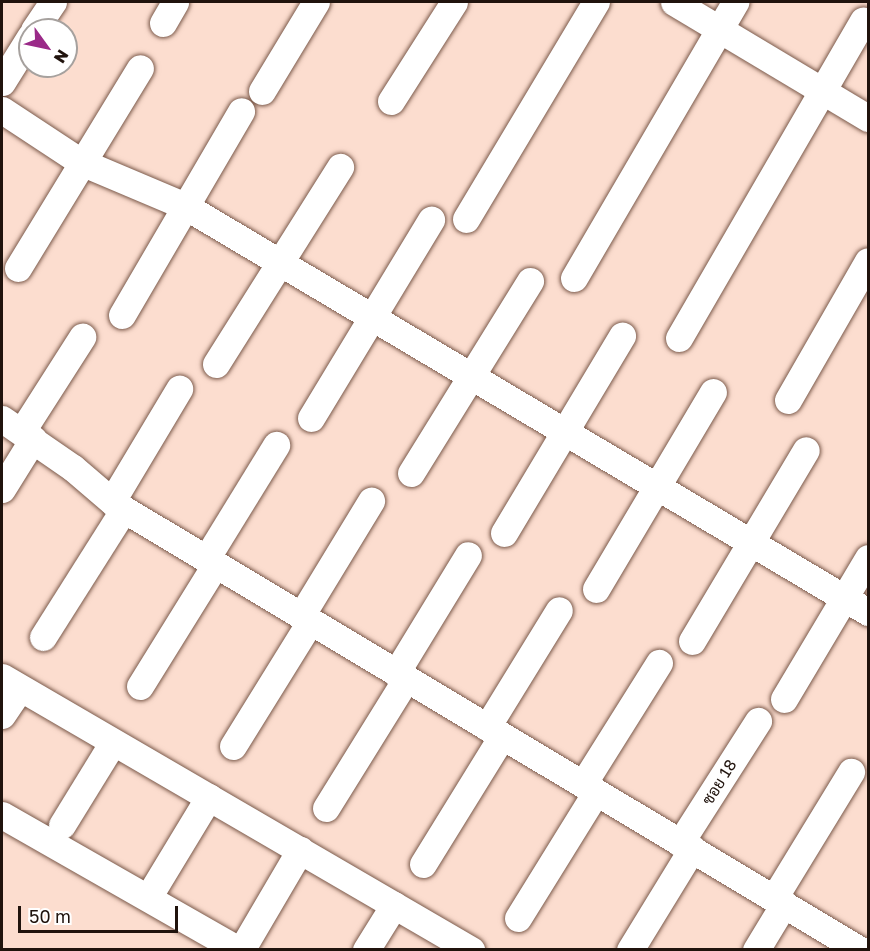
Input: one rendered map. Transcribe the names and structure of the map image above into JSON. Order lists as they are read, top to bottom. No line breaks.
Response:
{"streets":{"street":["ซอย 18"]},"scale_bar":"50 m","north":"bottom right"}
